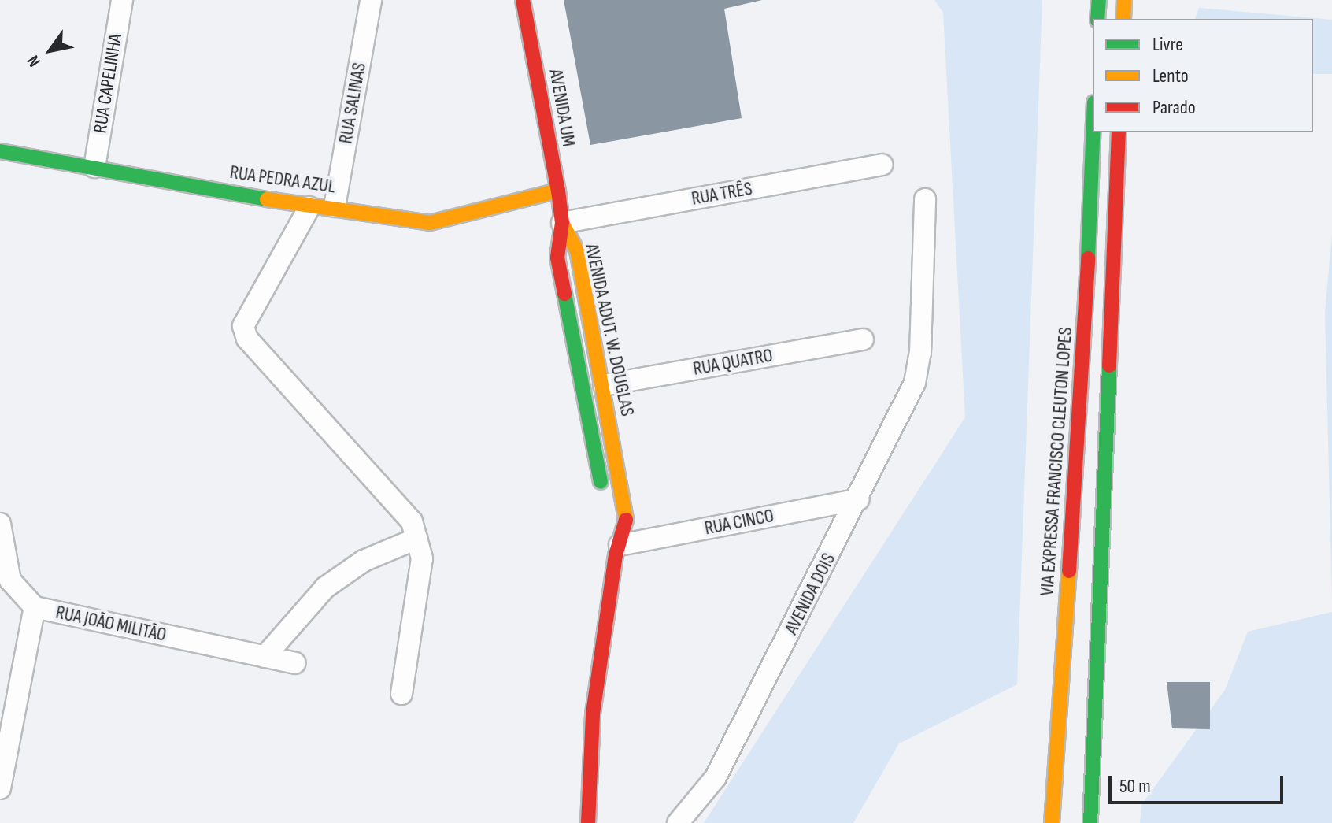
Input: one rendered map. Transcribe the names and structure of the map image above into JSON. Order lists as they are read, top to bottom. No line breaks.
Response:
{"streets":{"main road":["AVENIDA UM","RUA PEDRA AZUL","AVENIDA ADUT. W. DOUGLAS","VIA EXPRESSA FRANCISCO CLEUTON LOPES"],"street":["RUA CAPELINHA","RUA SALINAS","RUA TRÊS","RUA QUATRO","RUA CINCO","AVENIDA DOIS","RUA JOÃO MILITÃO"]},"crossings":[["RUA CAPELINHA","RUA PEDRA AZUL"],["RUA SALINAS","RUA PEDRA AZUL"],["AVENIDA UM","RUA PEDRA AZUL"],["AVENIDA UM","RUA TRÊS"],["AVENIDA UM","AVENIDA ADUT. W. DOUGLAS"],["RUA TRÊS","AVENIDA ADUT. W. DOUGLAS"],["AVENIDA ADUT. W. DOUGLAS","RUA QUATRO"],["AVENIDA ADUT. W. DOUGLAS","RUA CINCO"],["RUA CINCO","AVENIDA DOIS"]],"legend":["Livre","Lento","Parado"],"scale_bar":"50 m","north":"bottom left"}
